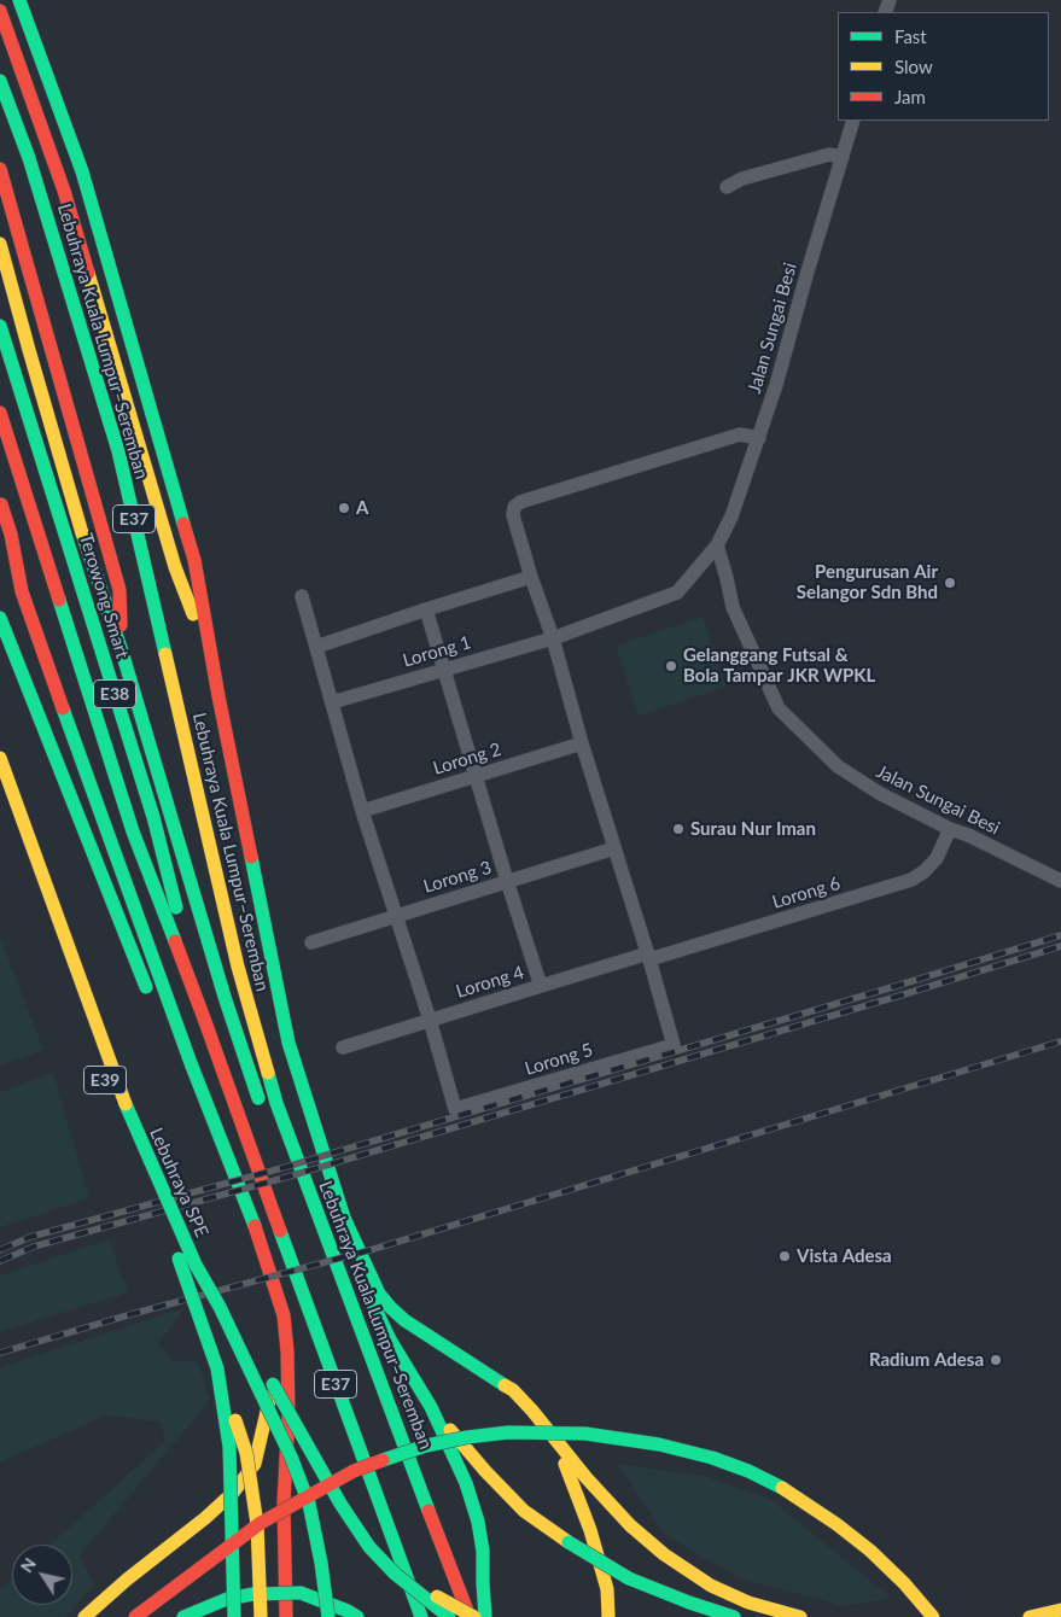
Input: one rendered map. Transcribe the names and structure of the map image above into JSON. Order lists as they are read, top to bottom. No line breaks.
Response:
{"streets":{"highway":["Lebuhraya Kuala Lumpur–Seremban","E37","Terowong Smart","E38","E39","Lebuhraya SPE"],"street":["Jalan Sungai Besi","Lorong 1","Lorong 2","Lorong 3","Lorong 6","Lorong 4","Lorong 5"]},"crossings":[["Jalan Sungai Besi","Lorong 1"],["Jalan Sungai Besi","Lorong 6"],["Lebuhraya Kuala Lumpur–Seremban","Terowong Smart"],["E37","Terowong Smart"],["Lorong 6","Lorong 4"],["Lorong 6","Lorong 5"],["Lorong 4","Lorong 5"]],"places":["A","Pengurusan Air Selangor Sdn Bhd","Gelanggang Futsal & Bola Tampar JKR WPKL","Surau Nur Iman","Vista Adesa","Radium Adesa"],"legend":["Fast","Slow","Jam"],"north":"top left"}
